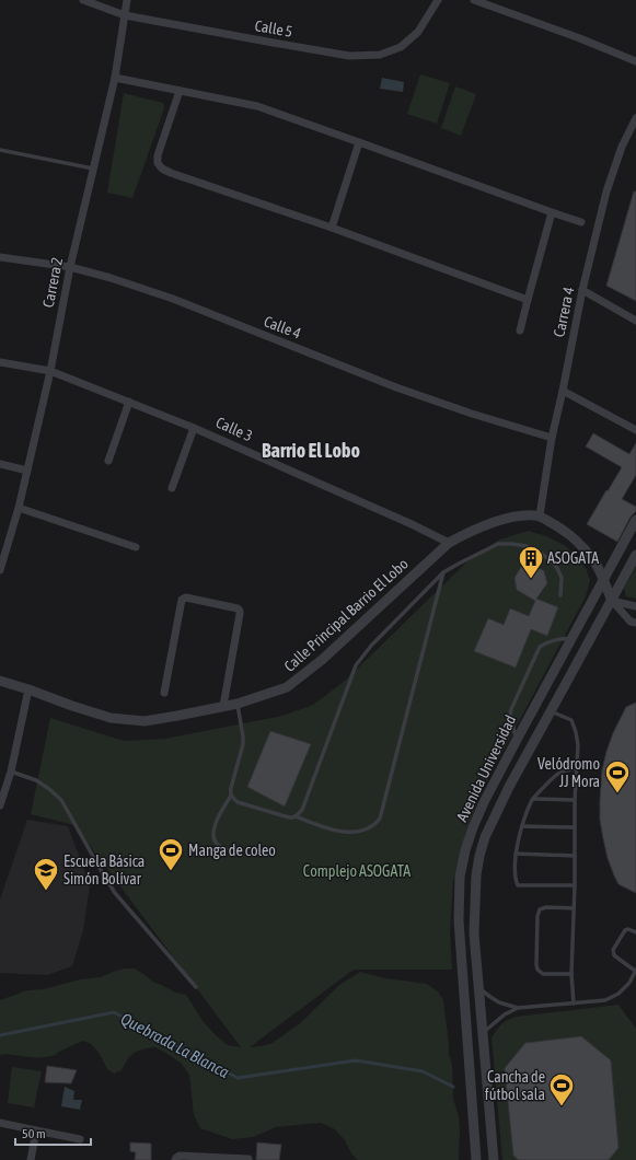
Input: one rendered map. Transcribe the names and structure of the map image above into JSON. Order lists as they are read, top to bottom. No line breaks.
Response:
{"streets":{"street":["Calle 5","Carrera 2","Carrera 4","Calle 4","Calle 3","Calle Principal Barrio El Lobo","Avenida Universidad"]},"crossings":[["Calle 5","Carrera 2"],["Carrera 2","Calle 4"],["Carrera 2","Calle 3"],["Carrera 4","Calle 4"],["Carrera 4","Calle Principal Barrio El Lobo"],["Calle 3","Calle Principal Barrio El Lobo"]],"districts":["Barrio El Lobo"],"water":["Quebrada La Blanca"],"parks":["Complejo ASOGATA"],"places":{"building":["ASOGATA"],"sports":["Velódromo JJ Mora","Manga de coleo","Cancha de fútbol sala"],"school or university":["Escuela Básica Simón Bolívar"]},"scale_bar":"50 m"}
